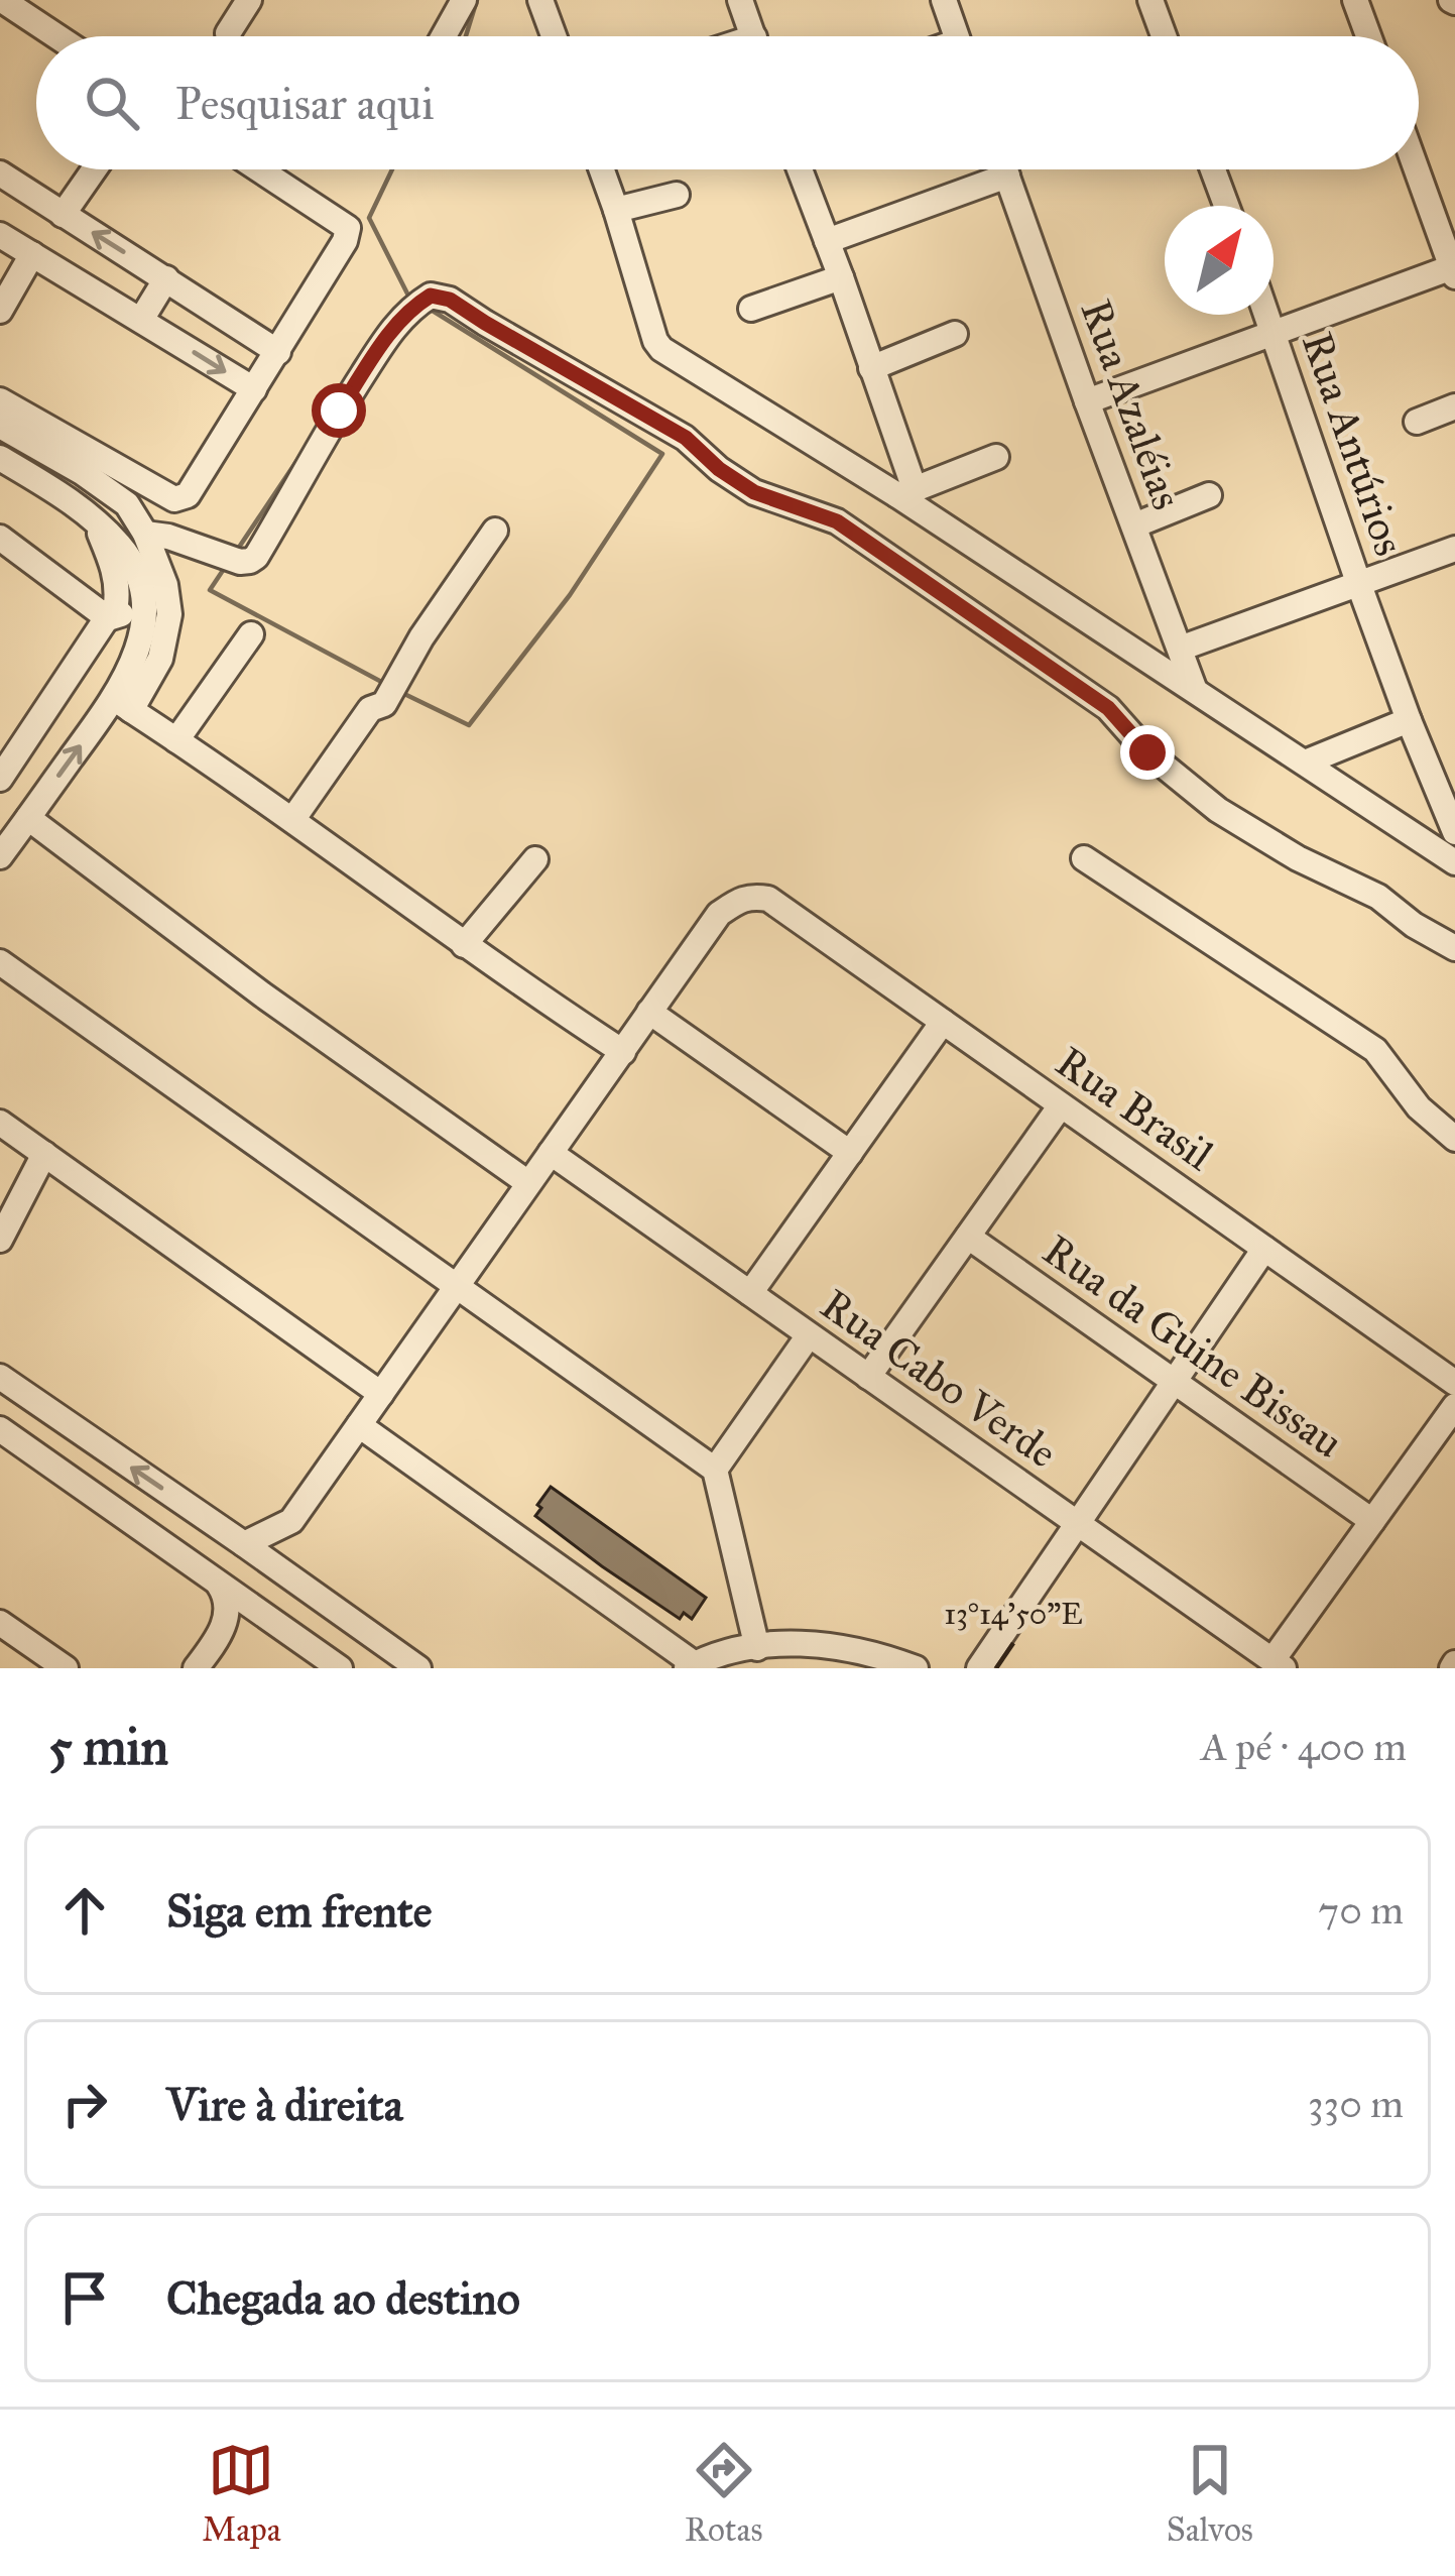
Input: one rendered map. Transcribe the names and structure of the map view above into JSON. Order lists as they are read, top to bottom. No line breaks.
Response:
{"streets":{"street":["Rua Azaléias","Rua Antúrios","Rua Brasil","Rua da Guine Bissau","Rua Cabo Verde"]},"north":"top right","page":{"search":"Pesquisar aqui","heading":["5 min","A pé · 400 m"],"list":[["Siga em frente","70 m"],["Vire à direita","330 m"],"Chegada ao destino"],"nav":["Mapa","Rotas","Salvos"]},"coordinates":["13°14'50\"E"]}
